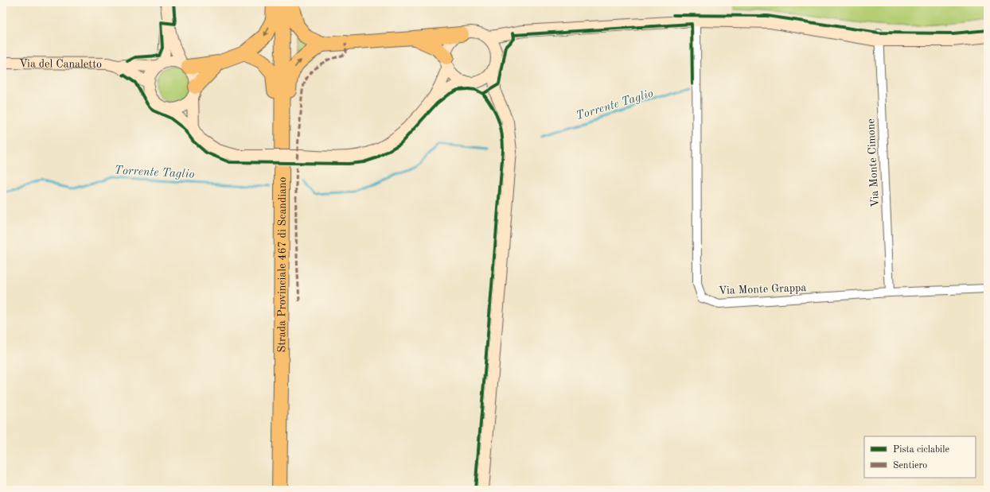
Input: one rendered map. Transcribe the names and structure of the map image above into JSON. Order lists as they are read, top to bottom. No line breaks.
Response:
{"streets":{"highway":["Strada Provinciale 467 di Scandiano"],"main road":["Via del Canaletto"],"street":["Via Monte Cimone","Via Monte Grappa"]},"crossings":[["Via Monte Cimone","Via Monte Grappa"]],"water":["Torrente Taglio"],"legend":["Pista ciclabile","Sentiero"]}
